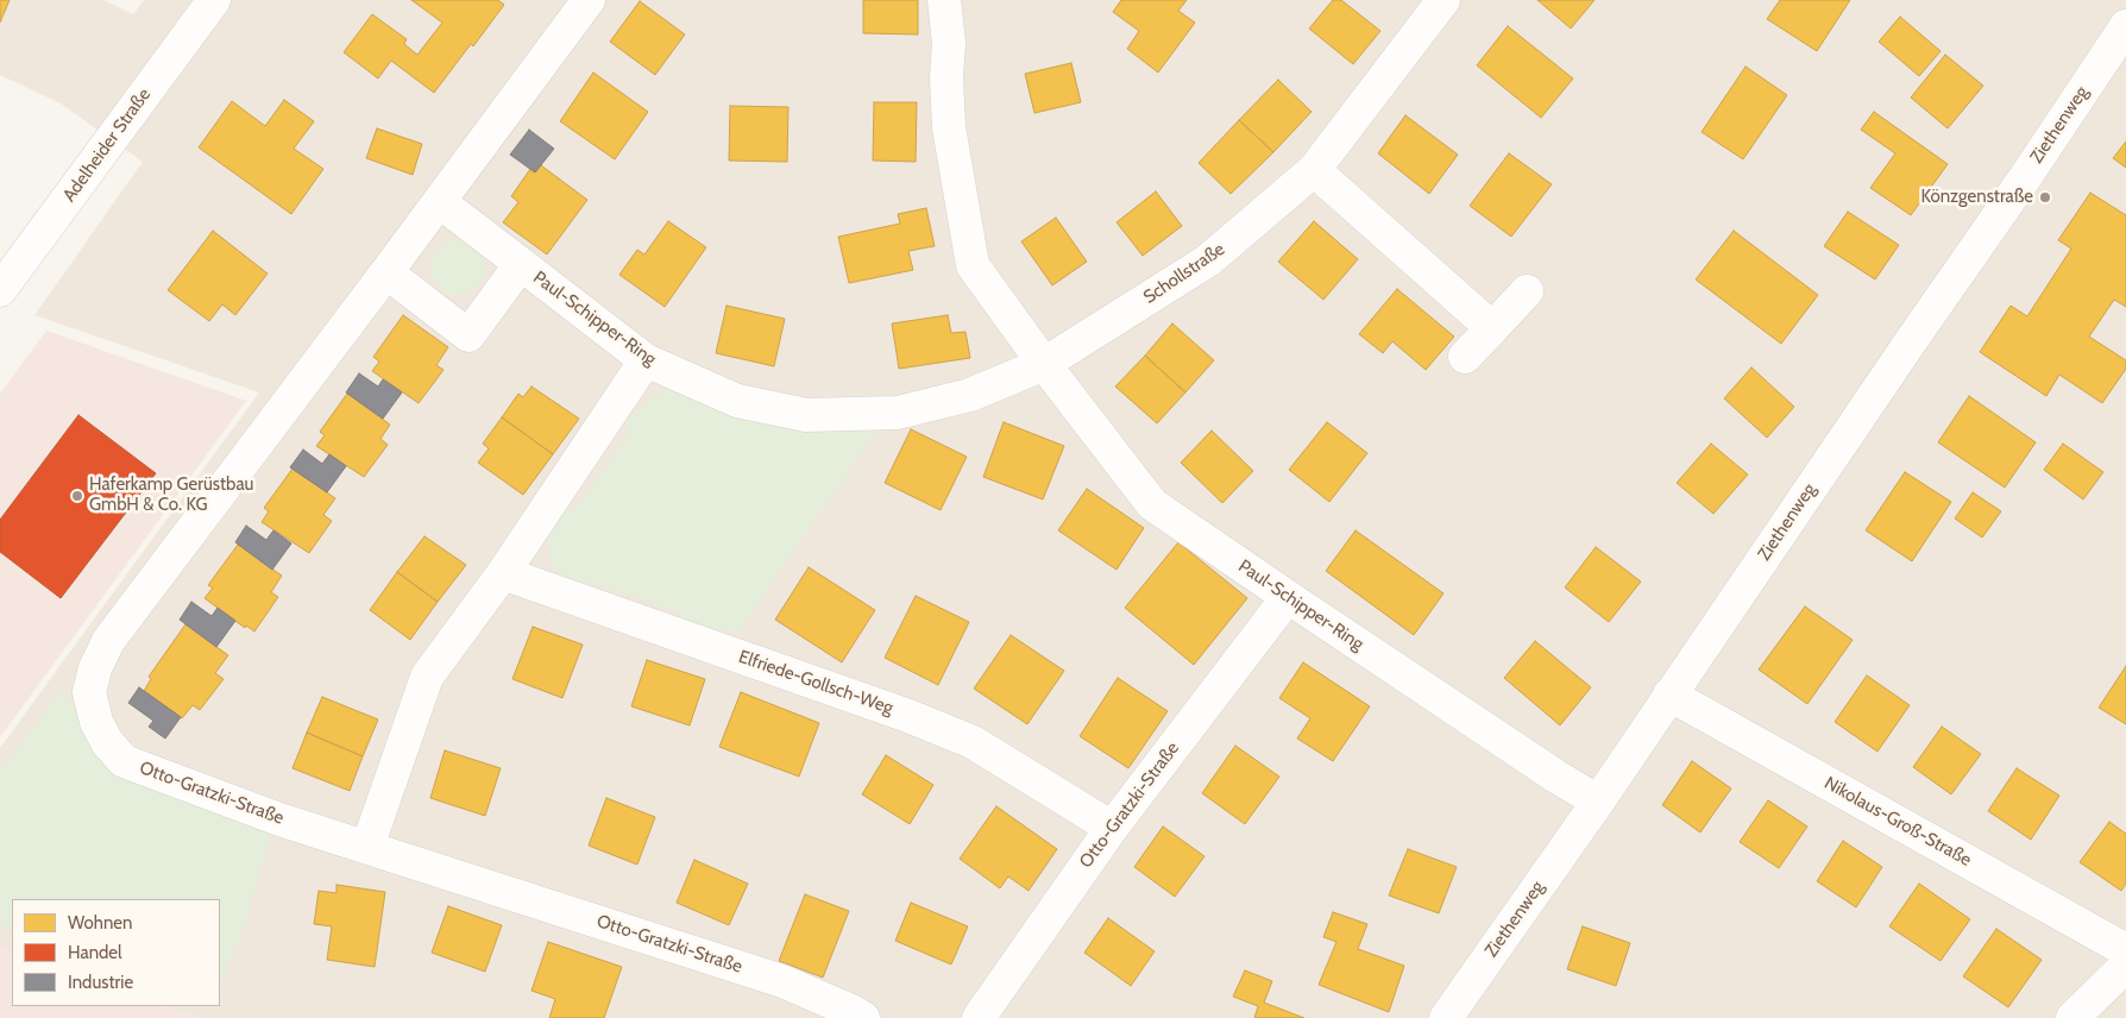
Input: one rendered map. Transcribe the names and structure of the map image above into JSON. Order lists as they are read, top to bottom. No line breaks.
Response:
{"streets":{"street":["Ziethenweg","Adelheider Straße","Schollstraße","Paul-Schipper-Ring","Elfriede-Gollsch-Weg","Otto-Gratzki-Straße","Nikolaus-Groß-Straße"]},"crossings":[["Ziethenweg","Paul-Schipper-Ring"],["Ziethenweg","Nikolaus-Groß-Straße"],["Schollstraße","Paul-Schipper-Ring"],["Paul-Schipper-Ring","Otto-Gratzki-Straße"],["Elfriede-Gollsch-Weg","Otto-Gratzki-Straße"]],"places":["Könzgenstraße","Haferkamp Gerüstbau GmbH & Co. KG"],"legend":["Wohnen","Handel","Industrie"]}
